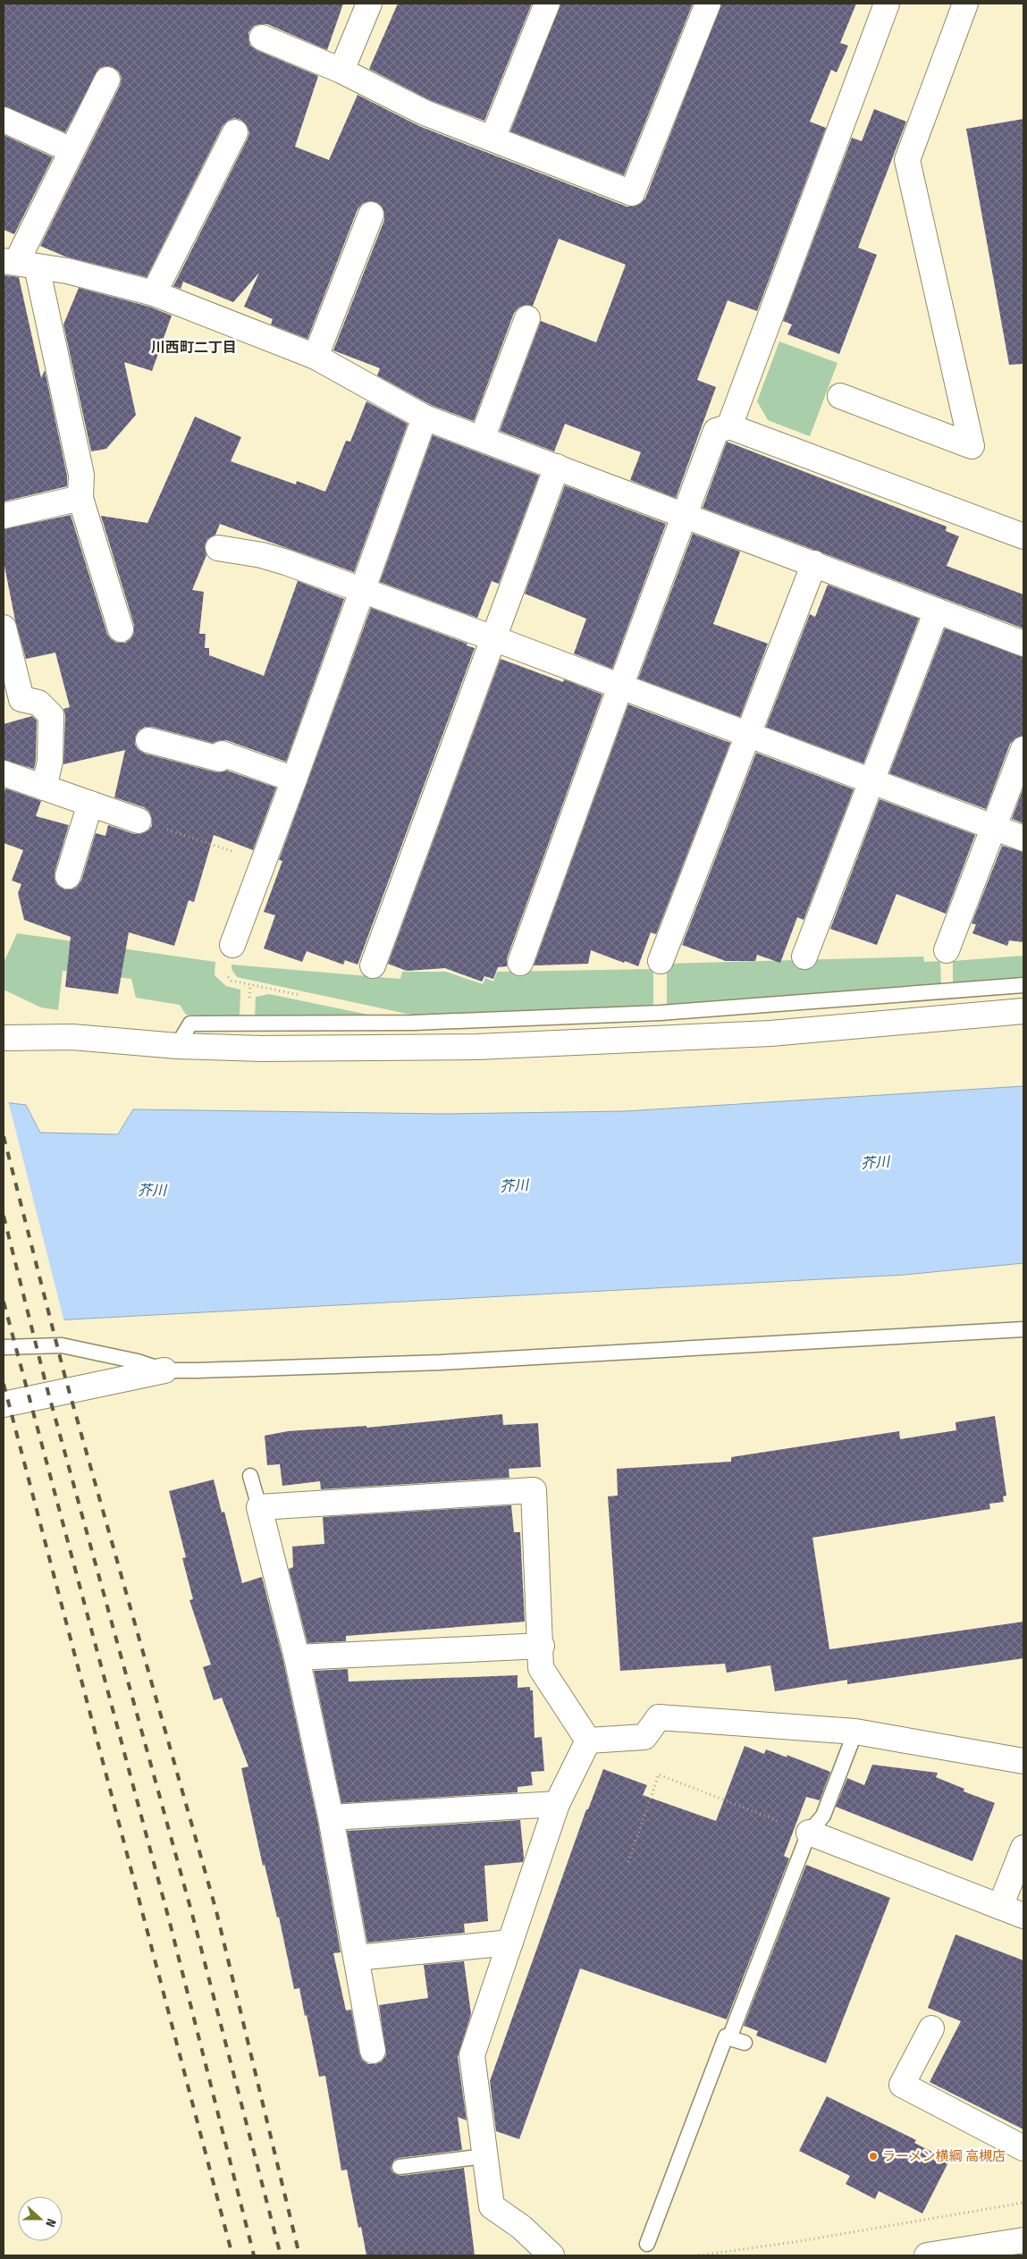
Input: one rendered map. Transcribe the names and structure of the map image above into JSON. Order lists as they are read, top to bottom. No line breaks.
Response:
{"districts":["川西町二丁目"],"water":["芥川"],"places":["ラーメン横綱 高槻店"],"north":"right"}
